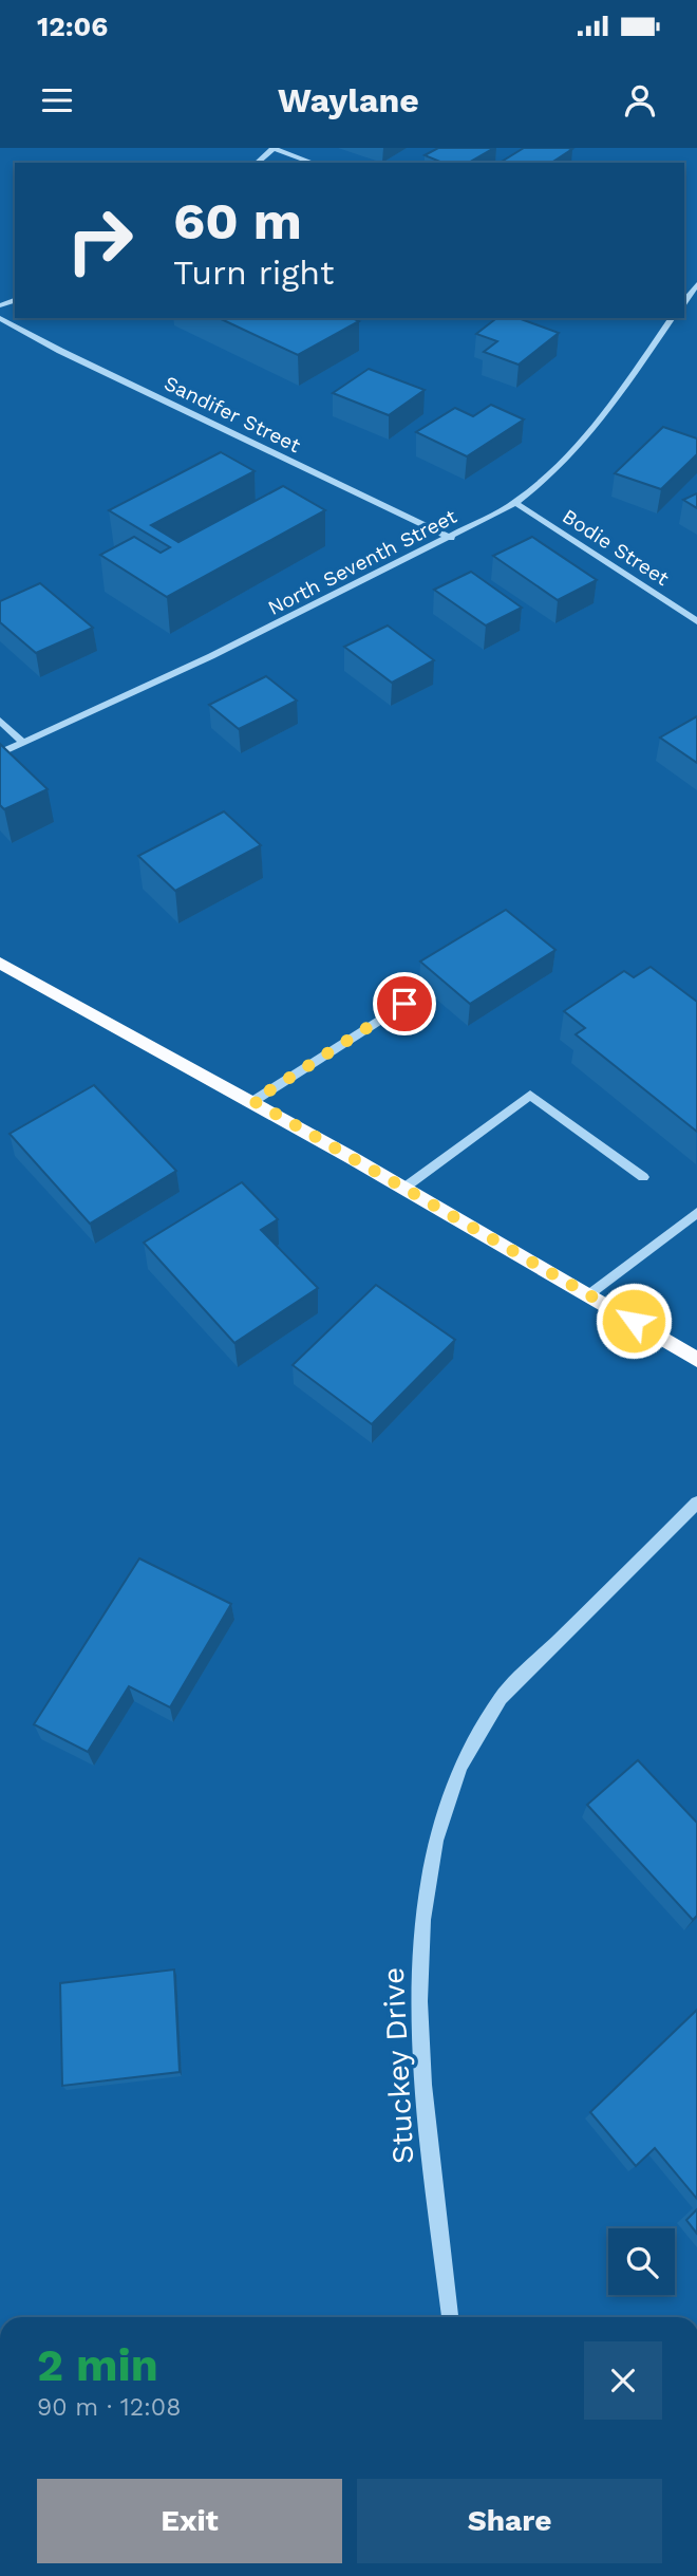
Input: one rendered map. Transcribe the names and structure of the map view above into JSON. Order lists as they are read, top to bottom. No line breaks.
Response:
{"streets":{"street":["Sandifer Street","Bodie Street","North Seventh Street","Stuckey Drive"]},"crossings":[["Sandifer Street","North Seventh Street"],["Bodie Street","North Seventh Street"]],"page":{"status":"12:06","header":"Waylane","turn":["60 m","Turn right"],"heading":["2 min","90 m · 12:08"],"buttons":["Exit","Share"]}}
